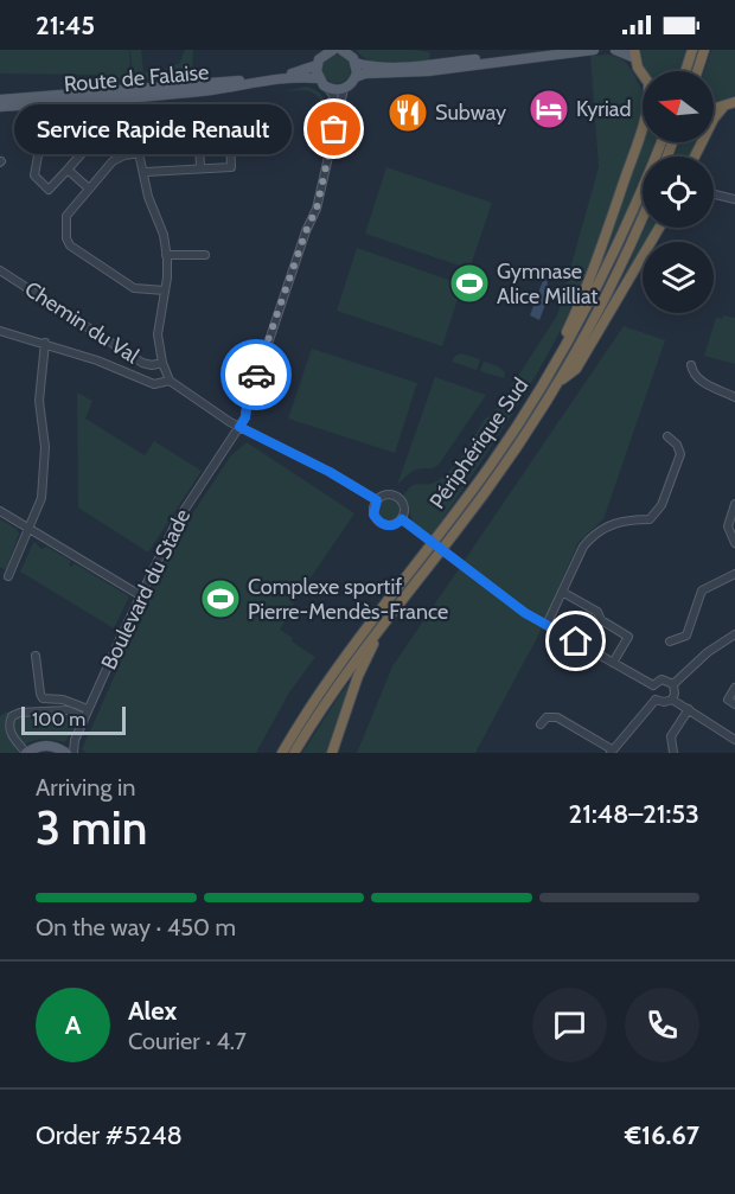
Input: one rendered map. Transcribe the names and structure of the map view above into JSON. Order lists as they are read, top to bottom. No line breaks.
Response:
{"streets":{"highway":["Périphérique Sud"],"main road":["Route de Falaise"],"street":["Chemin du Val","Boulevard du Stade"]},"places":{"hotel":["Kyriad"],"restaurant":["Subway"],"other":["Service Rapide Renault"],"sports":["Gymnase Alice Milliat","Complexe sportif Pierre-Mendès-France"]},"scale_bar":"100 m","north":"left","page":{"status":"21:45","bubble":"Service Rapide Renault","scale":"100 m","heading":["3 min","Arriving in","21:48–21:53"],"panel":["Alex","Courier · 4.7","Order #5248","€16.67"],"bar":"On the way · 450 m","round":"A"}}
